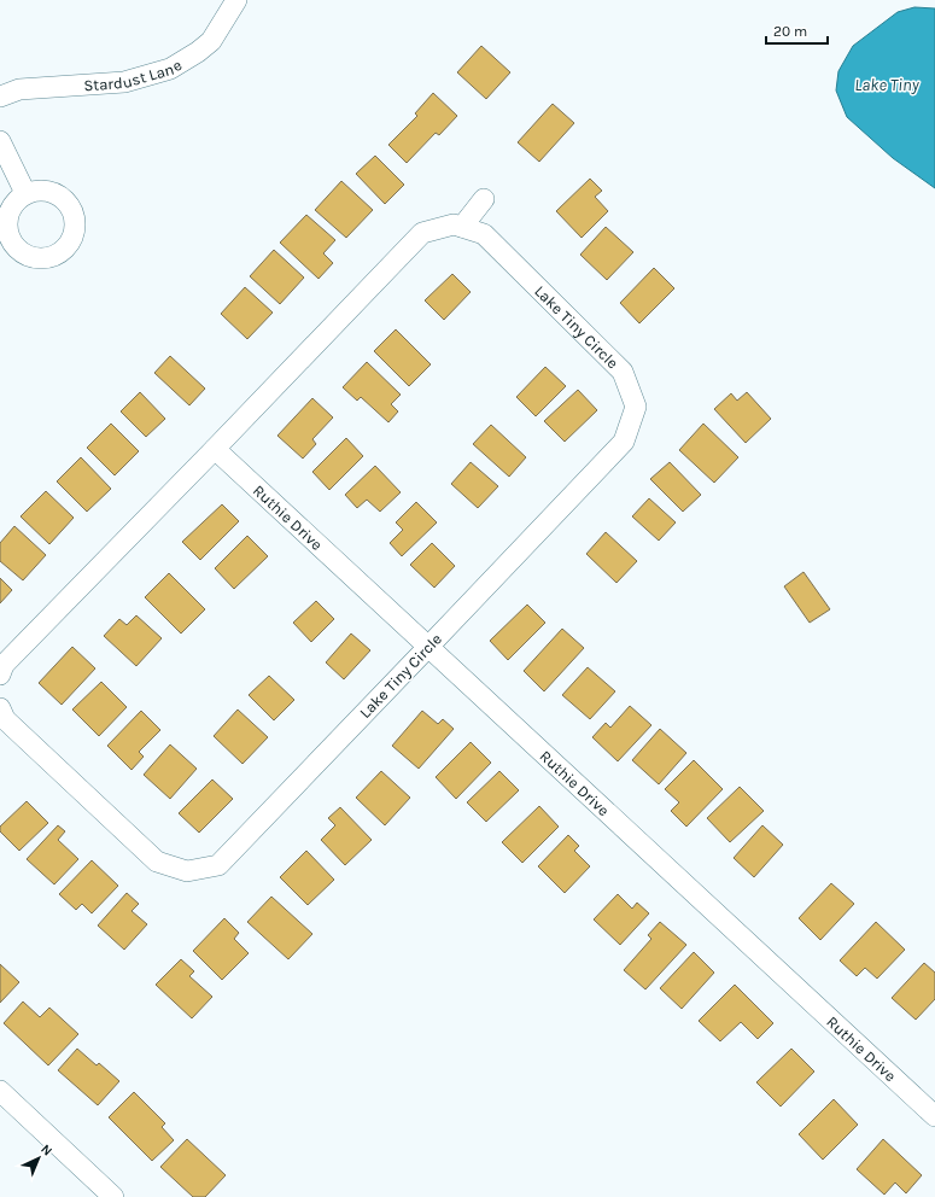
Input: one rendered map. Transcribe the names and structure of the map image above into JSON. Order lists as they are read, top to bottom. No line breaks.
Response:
{"streets":{"street":["Stardust Lane","Lake Tiny Circle","Ruthie Drive"]},"crossings":[["Lake Tiny Circle","Ruthie Drive"]],"water":["Lake Tiny"],"scale_bar":"20 m","north":"top right"}
